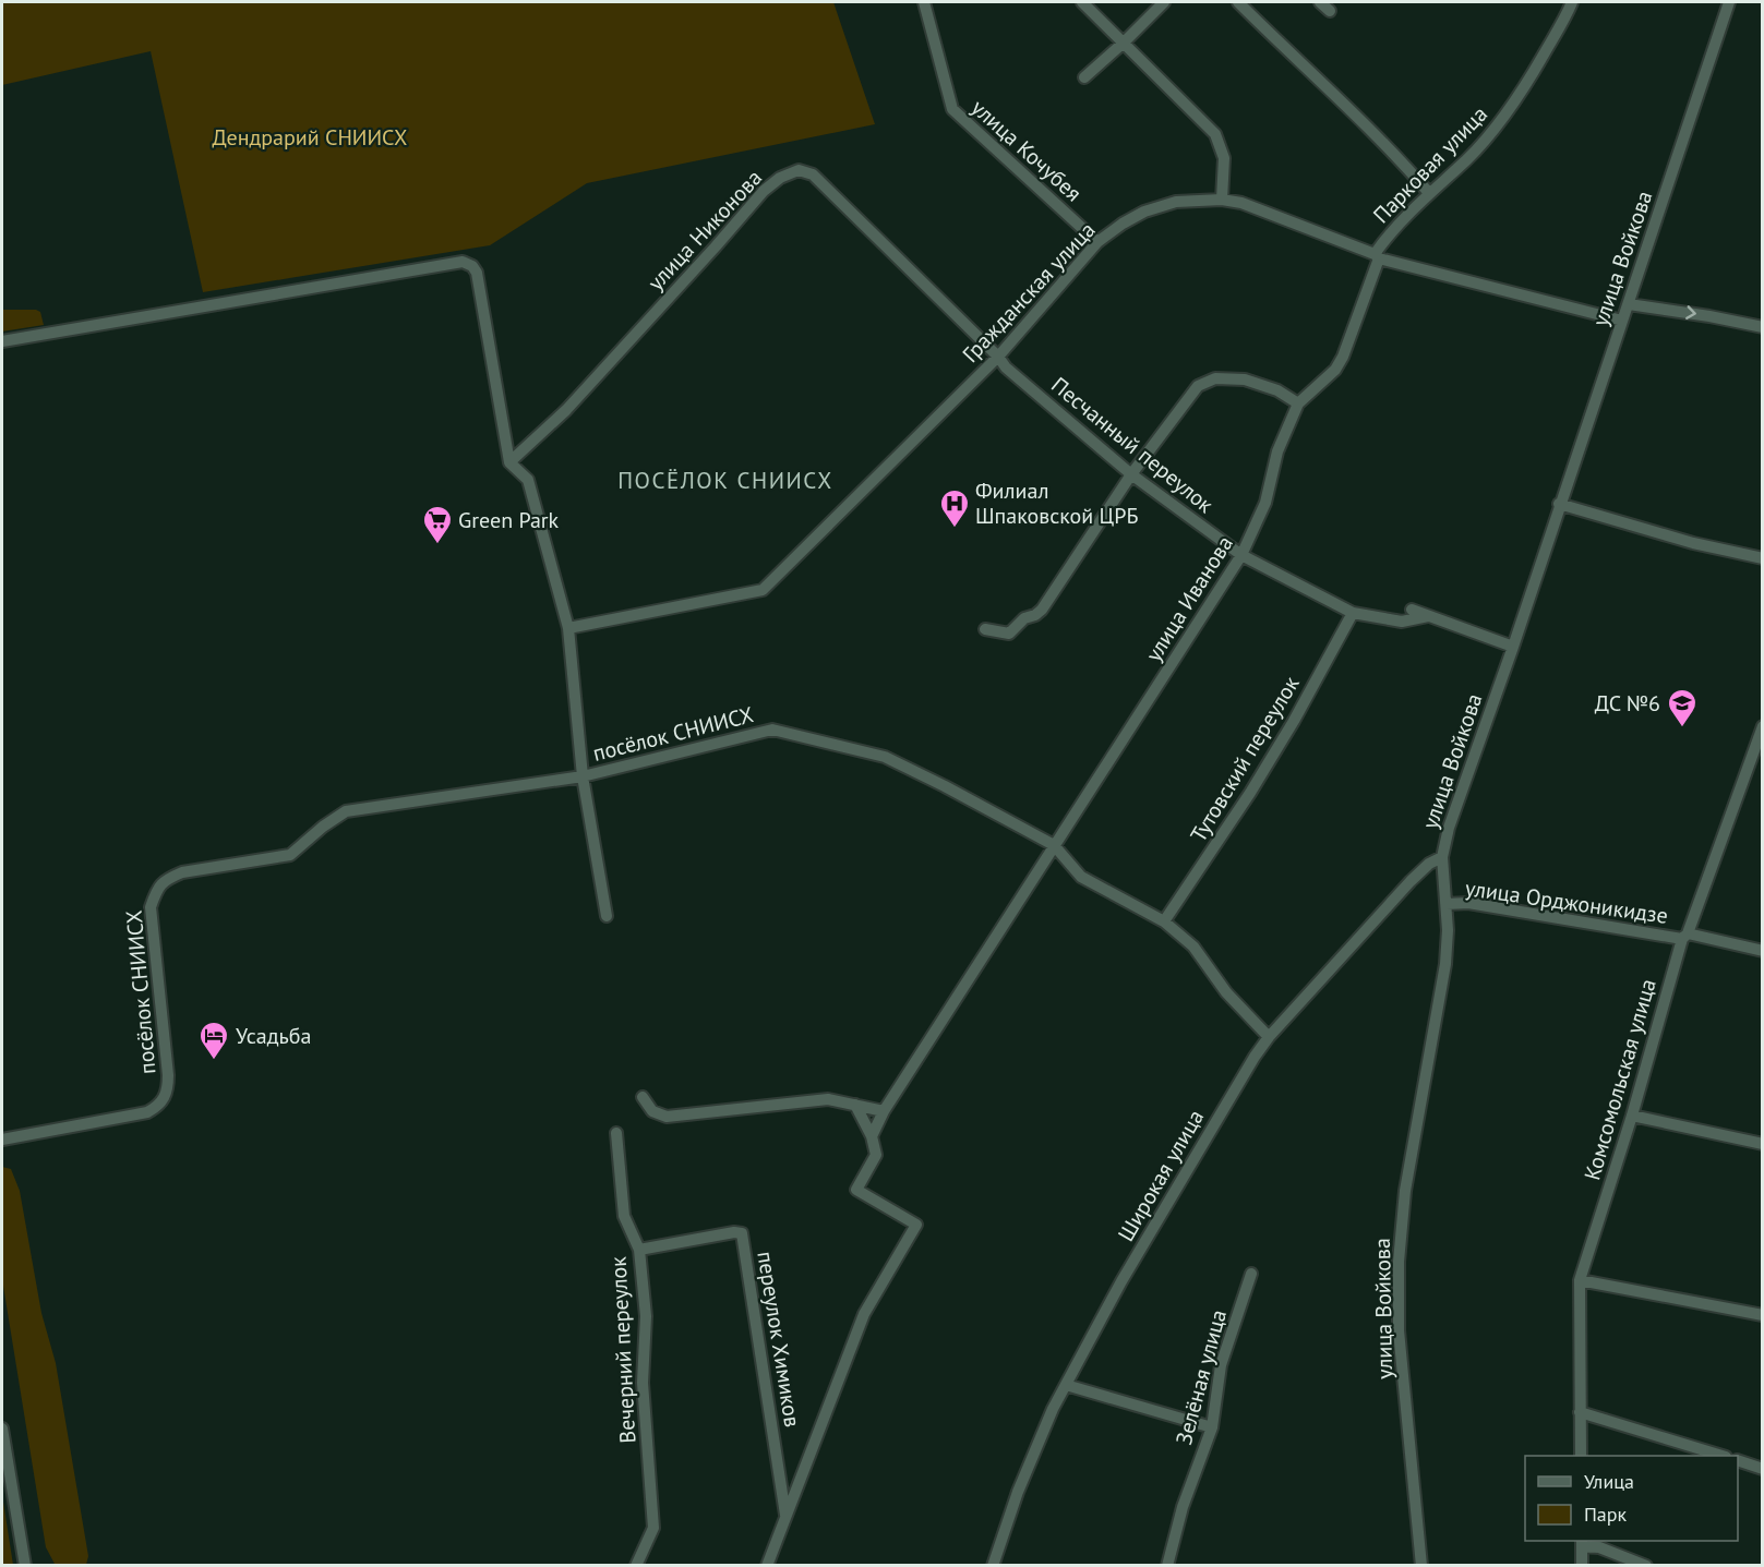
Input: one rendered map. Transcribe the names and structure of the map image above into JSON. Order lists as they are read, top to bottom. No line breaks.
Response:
{"streets":{"street":["улица Кочубея","Парковая улица","улица Никонова","улица Войкова","Гражданская улица","Песчанный переулок","улица Иванова","посёлок СНИИСХ","Тутовский переулок","улица Орджоникидзе","Комсомольская улица","Широкая улица","переулок Химиков","Вечерний переулок","Зелёная улица"]},"crossings":[["улица Кочубея","Гражданская улица"],["Парковая улица","Гражданская улица"],["Парковая улица","улица Иванова"],["улица Никонова","Гражданская улица"],["улица Никонова","Песчанный переулок"],["улица Никонова","посёлок СНИИСХ"],["улица Войкова","Гражданская улица"],["улица Войкова","улица Орджоникидзе"],["улица Войкова","Широкая улица"],["Гражданская улица","Песчанный переулок"],["Гражданская улица","улица Иванова"],["Гражданская улица","посёлок СНИИСХ"],["Песчанный переулок","улица Иванова"],["Песчанный переулок","Тутовский переулок"],["улица Иванова","посёлок СНИИСХ"],["улица Орджоникидзе","Комсомольская улица"],["переулок Химиков","Вечерний переулок"]],"districts":["ПОСЁЛОК СНИИСХ"],"parks":["Дендрарий СНИИСХ"],"places":{"hospital":["Филиал Шпаковской ЦРБ"],"supermarket":["Green Park"],"school or university":["ДС №6"],"hotel":["Усадьба"]},"legend":["Улица","Парк"]}
